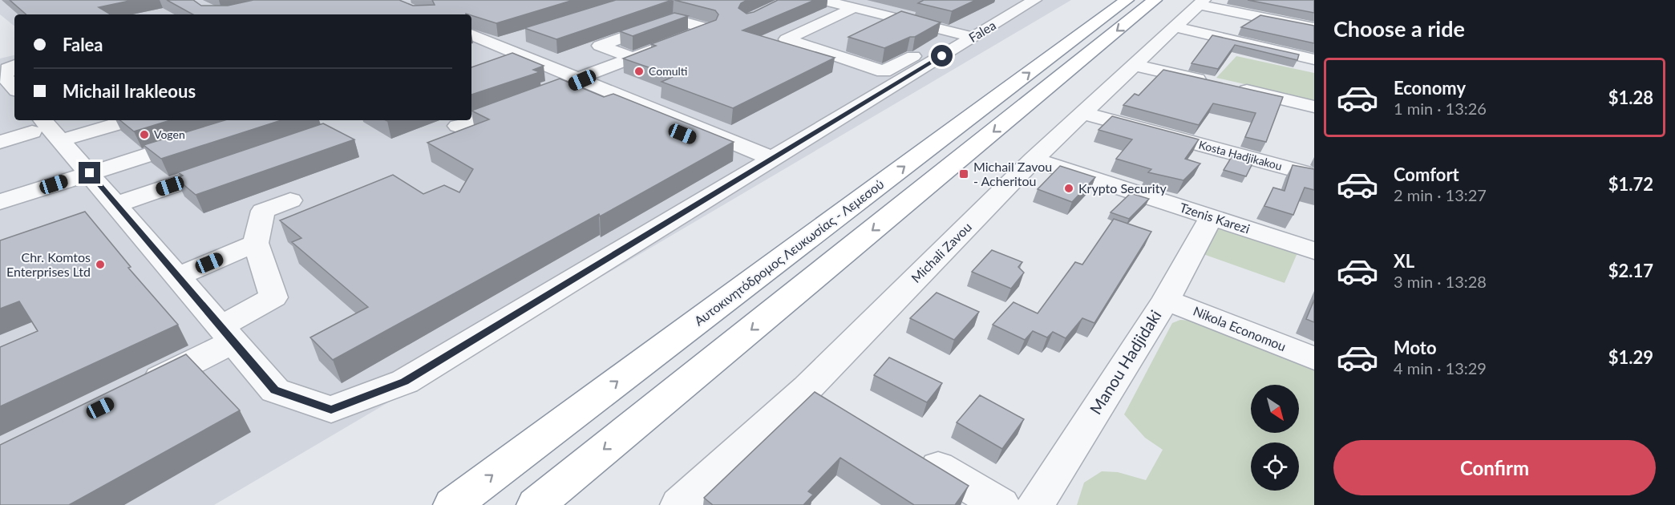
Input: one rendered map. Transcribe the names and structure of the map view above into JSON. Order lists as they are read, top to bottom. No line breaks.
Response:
{"streets":{"highway":["Αυτοκινητόδρομος Λευκωσίας - Λεμεσού"],"street":["Falea","Kosta Hadjikakou","Tzenis Karezi","Michali Zavou","Nikola Economou","Manou Hadjidaki"]},"crossings":[["Kosta Hadjikakou","Michali Zavou"],["Tzenis Karezi","Michali Zavou"],["Tzenis Karezi","Manou Hadjidaki"],["Nikola Economou","Manou Hadjidaki"]],"places":{"other":["Comulti","Vogen","Krypto Security","Chr. Komtos Enterprises Ltd"],"transit":["Michail Zavou - Acheritou"]},"north":"bottom right","page":{"heading":"Choose a ride","banner":["Falea","Michail Irakleous"],"list":[{"name":"Economy","note":"1 min · 13:26","value":"$1.28"},{"name":"Comfort","note":"2 min · 13:27","value":"$1.72"},{"name":"XL","note":"3 min · 13:28","value":"$2.17"},{"name":"Moto","note":"4 min · 13:29","value":"$1.29"}],"buttons":"Confirm"}}
